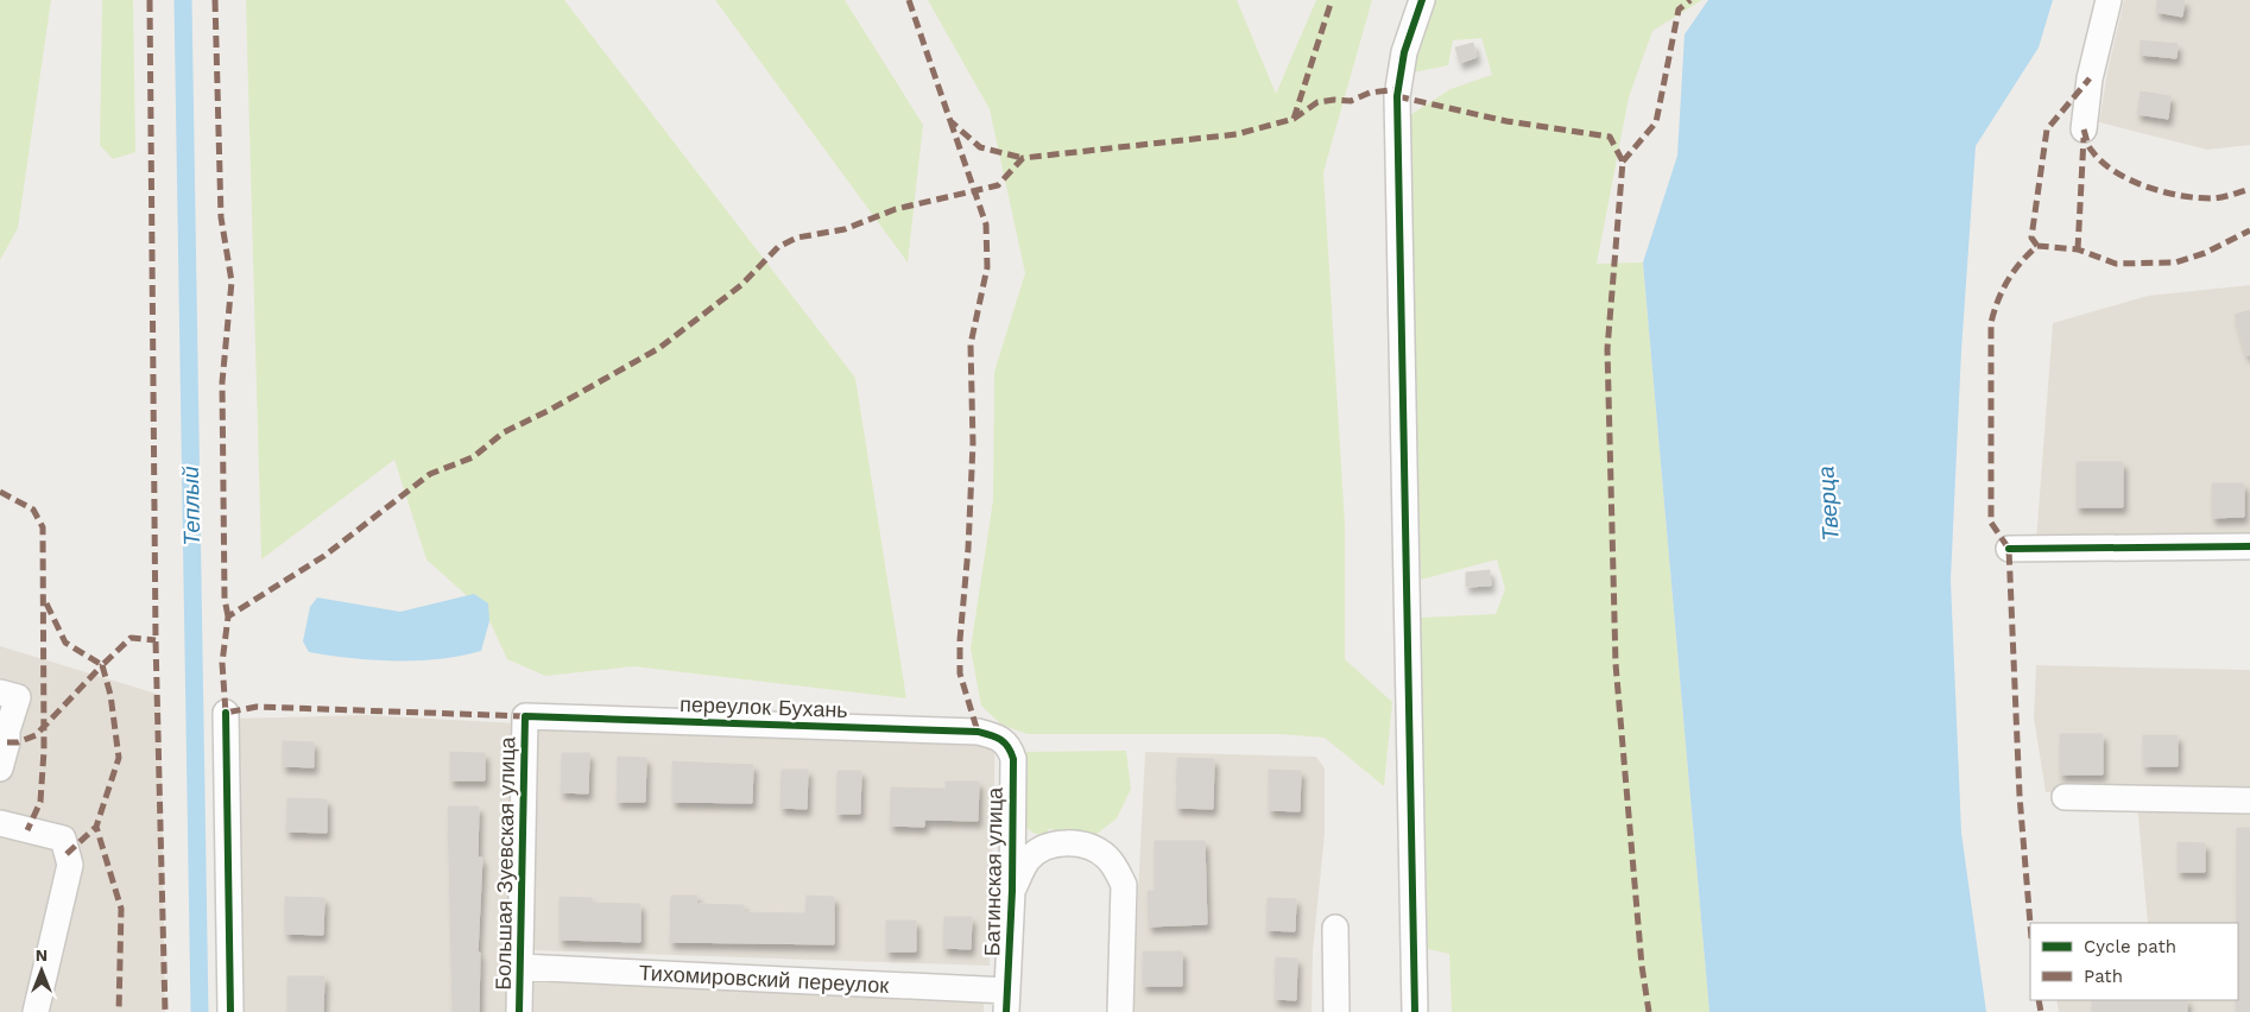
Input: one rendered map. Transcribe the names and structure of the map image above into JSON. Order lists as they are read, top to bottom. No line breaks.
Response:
{"streets":{"street":["переулок Бухань","Большая Зуевская улица","Батинская улица","Тихомировский переулок"]},"crossings":[["переулок Бухань","Большая Зуевская улица"],["переулок Бухань","Батинская улица"],["Большая Зуевская улица","Тихомировский переулок"],["Батинская улица","Тихомировский переулок"]],"water":["Тверца","Теплый"],"legend":["Cycle path","Path"],"north":"top"}
